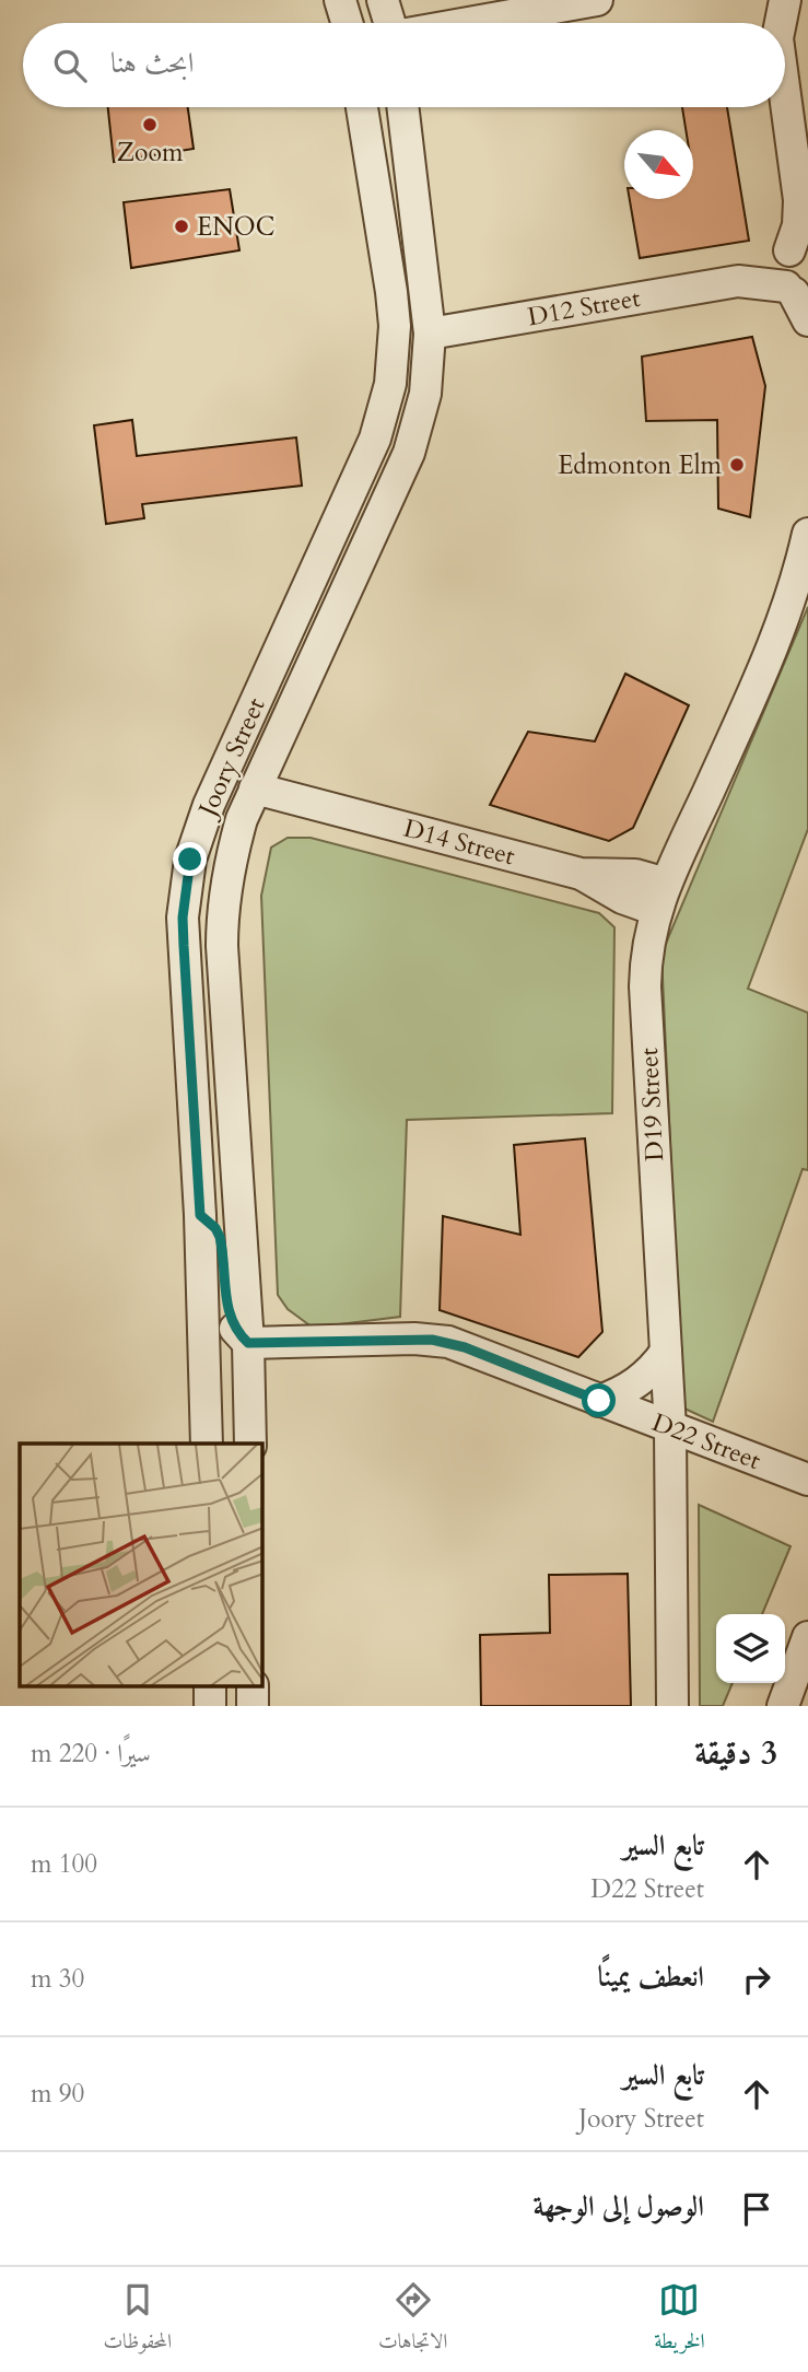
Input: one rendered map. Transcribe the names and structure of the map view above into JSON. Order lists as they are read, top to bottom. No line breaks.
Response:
{"streets":{"street":["D12 Street","Joory Street","D14 Street","D19 Street","D22 Street"]},"crossings":[["D12 Street","Joory Street"],["Joory Street","D14 Street"],["Joory Street","D22 Street"],["D14 Street","D19 Street"],["D19 Street","D22 Street"]],"places":["Zoom","ENOC","Edmonton Elm"],"north":"bottom right","page":{"search":"ابحث هنا","heading":["3 دقيقة","سيرًا · 220 m"],"list":[["تابع السير","D22 Street","100 m"],["انعطف يمينًا","30 m"],["تابع السير","Joory Street","90 m"],"الوصول إلى الوجهة"],"nav":["الخريطة","الاتجاهات","المحفوظات"]}}
